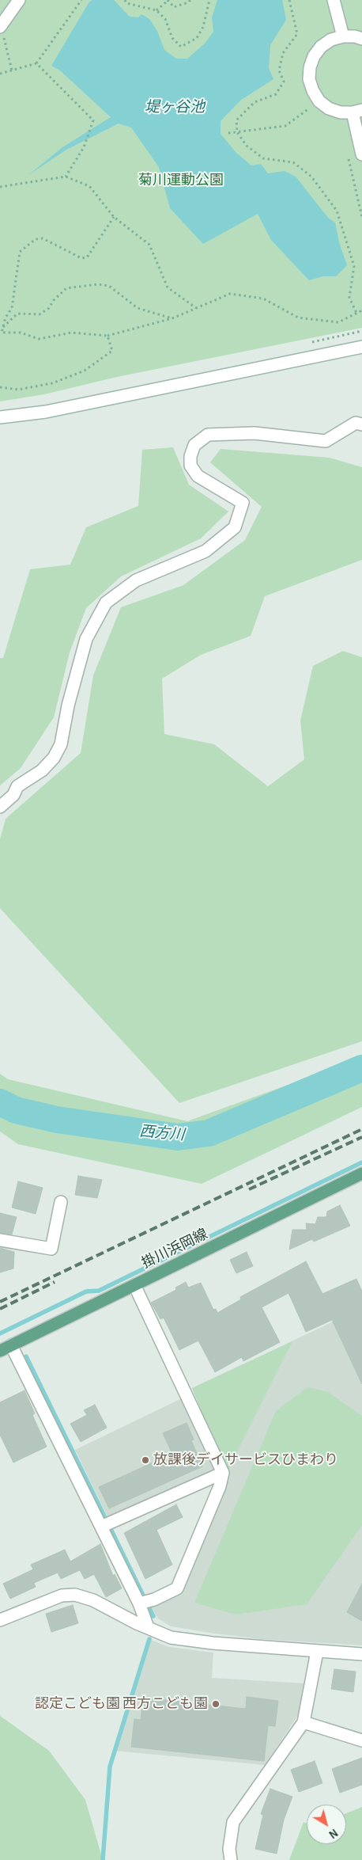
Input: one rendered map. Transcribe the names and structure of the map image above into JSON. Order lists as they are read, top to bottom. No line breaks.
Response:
{"streets":{"main road":["掛川浜岡線"]},"water":["堤ヶ谷池","西方川"],"parks":["菊川運動公園"],"places":["放課後デイサービスひまわり","認定こども園 西方こども園"],"north":"bottom right"}
